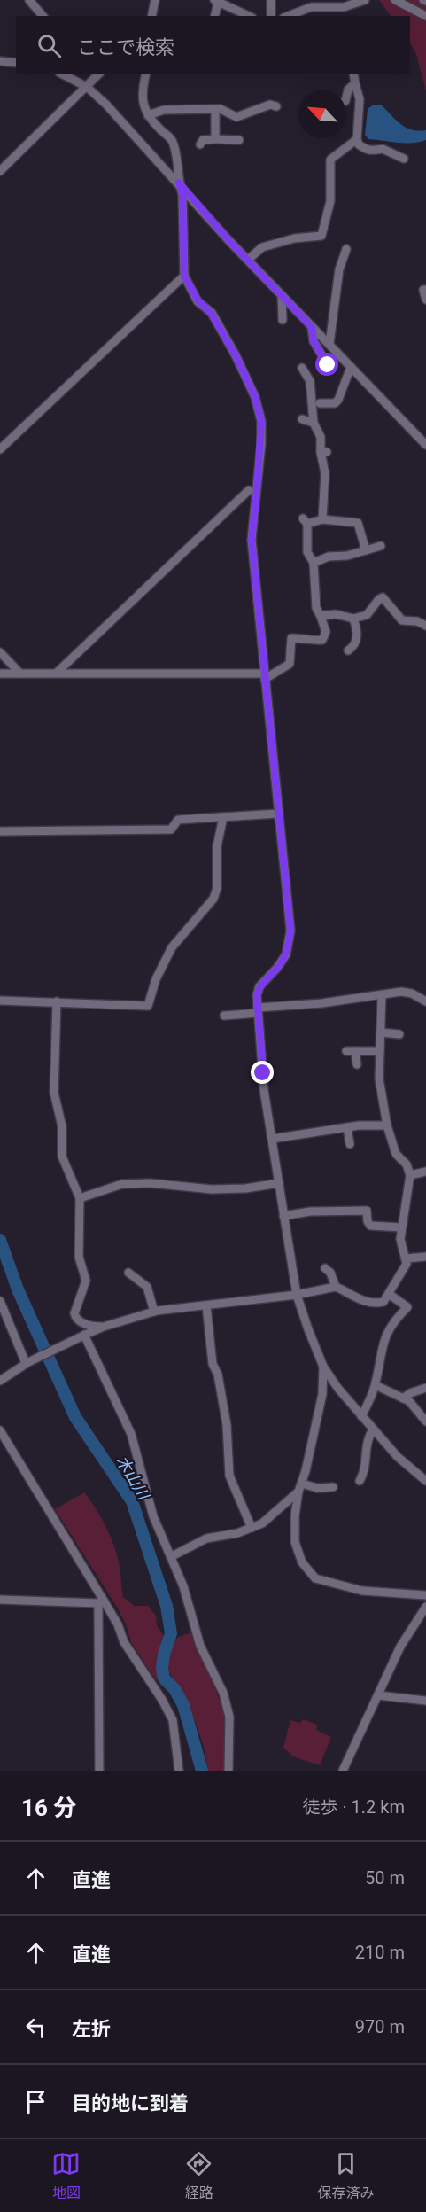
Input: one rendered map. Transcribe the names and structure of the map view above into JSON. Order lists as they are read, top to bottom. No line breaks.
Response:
{"water":["木山川"],"north":"top left","page":{"search":"ここで検索","heading":["16 分","徒歩 · 1.2 km"],"list":[["直進","50 m"],["直進","210 m"],["左折","970 m"],"目的地に到着"],"nav":["地図","経路","保存済み"]}}
